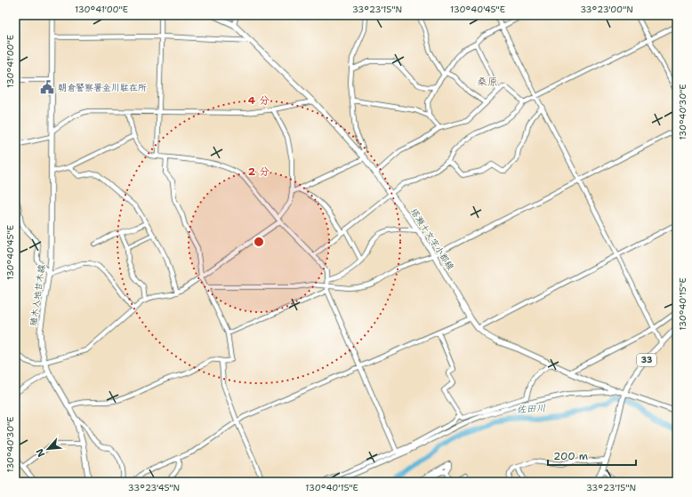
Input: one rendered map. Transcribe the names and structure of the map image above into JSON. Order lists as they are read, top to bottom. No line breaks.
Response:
{"streets":{"main road":["塔瀬十文字小郡線","殖木入地甘木線","33"]},"crossings":[["塔瀬十文字小郡線","33"]],"districts":["桑原"],"water":["佐田川"],"places":{"public building":["朝倉警察署金川駐在所"]},"scale_bar":"200 m","north":"bottom left","coordinates":["130°41'00\"E","33°23'15\"N","130°40'45\"E","33°23'00\"N","130°40'30\"E","130°40'15\"E","33°23'45\"N"],"rings":["4 分","2 分"]}
